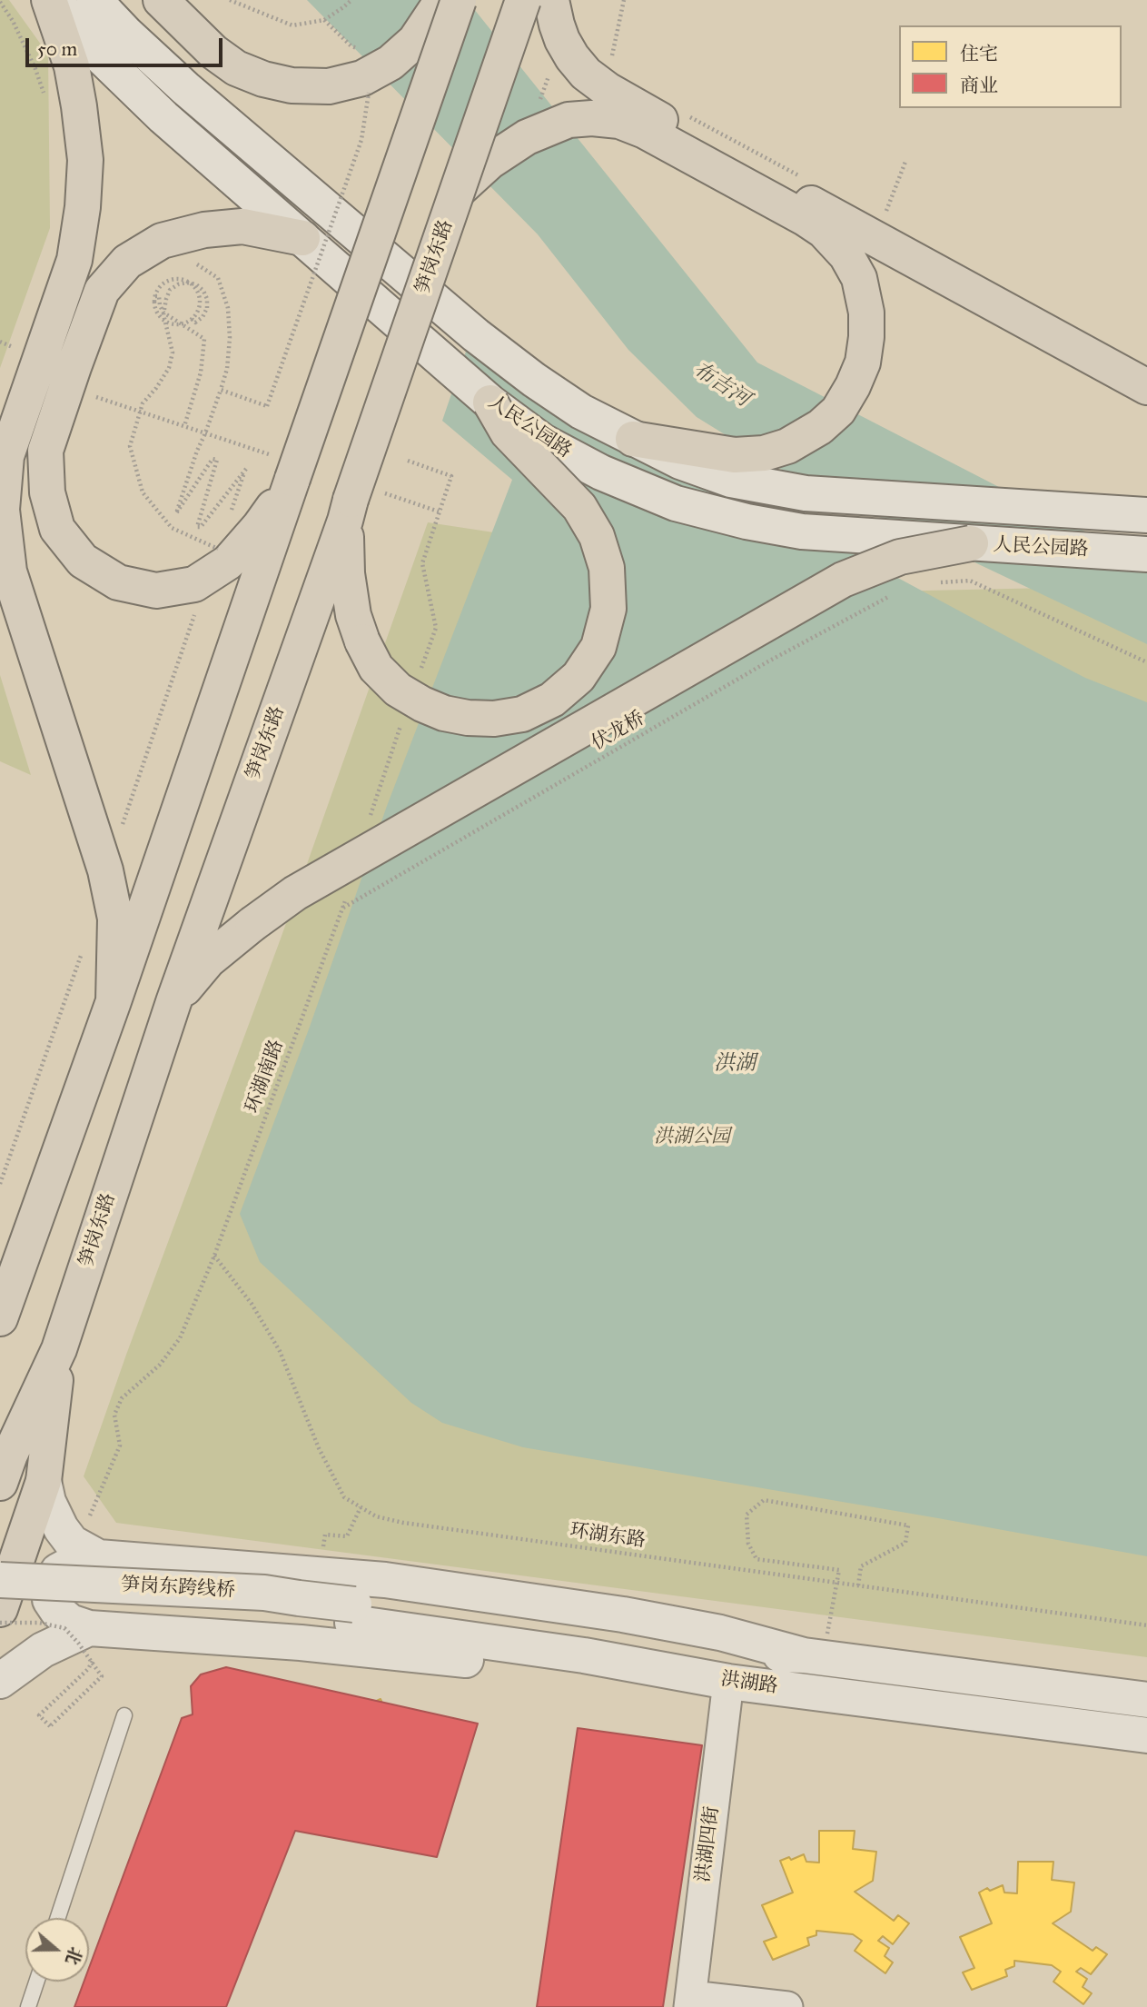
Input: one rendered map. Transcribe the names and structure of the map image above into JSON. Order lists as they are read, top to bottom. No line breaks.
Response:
{"streets":{"main road":["笋岗东路"],"street":["人民公园路","笋岗东跨线桥","洪湖路","洪湖四街"],"path":["伏龙桥","环湖南路","环湖东路"]},"crossings":[["伏龙桥","环湖南路"],["环湖南路","环湖东路"],["笋岗东跨线桥","洪湖路"],["洪湖路","洪湖四街"]],"water":["布吉河","洪湖"],"parks":["洪湖公园"],"legend":["住宅","商业"],"scale_bar":"50 m","north":"right"}
